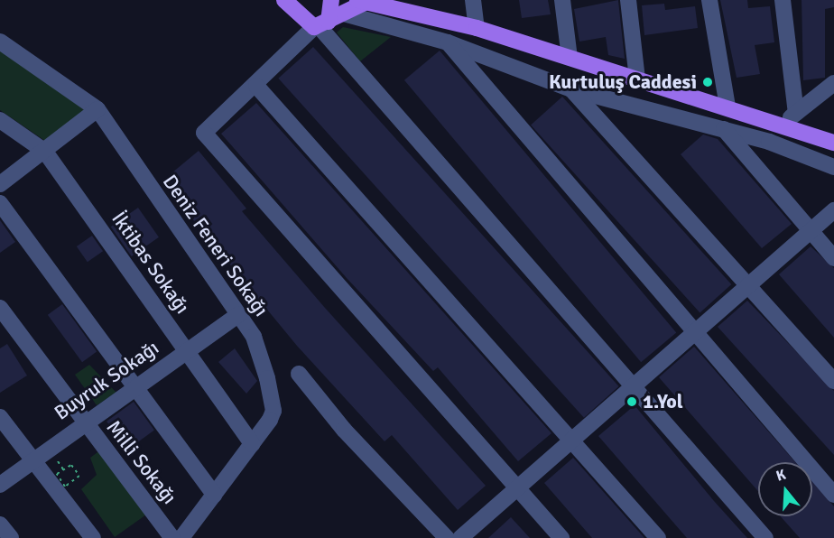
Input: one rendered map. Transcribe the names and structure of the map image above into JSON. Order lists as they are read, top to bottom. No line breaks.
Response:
{"streets":{"street":["Deniz Feneri Sokağı","İktibas Sokağı","Buyruk Sokağı","Milli Sokağı"]},"crossings":[["Deniz Feneri Sokağı","İktibas Sokağı"],["Deniz Feneri Sokağı","Buyruk Sokağı"],["İktibas Sokağı","Buyruk Sokağı"],["Buyruk Sokağı","Milli Sokağı"]],"places":["Kurtuluş Caddesi","1.Yol"],"north":"top"}
